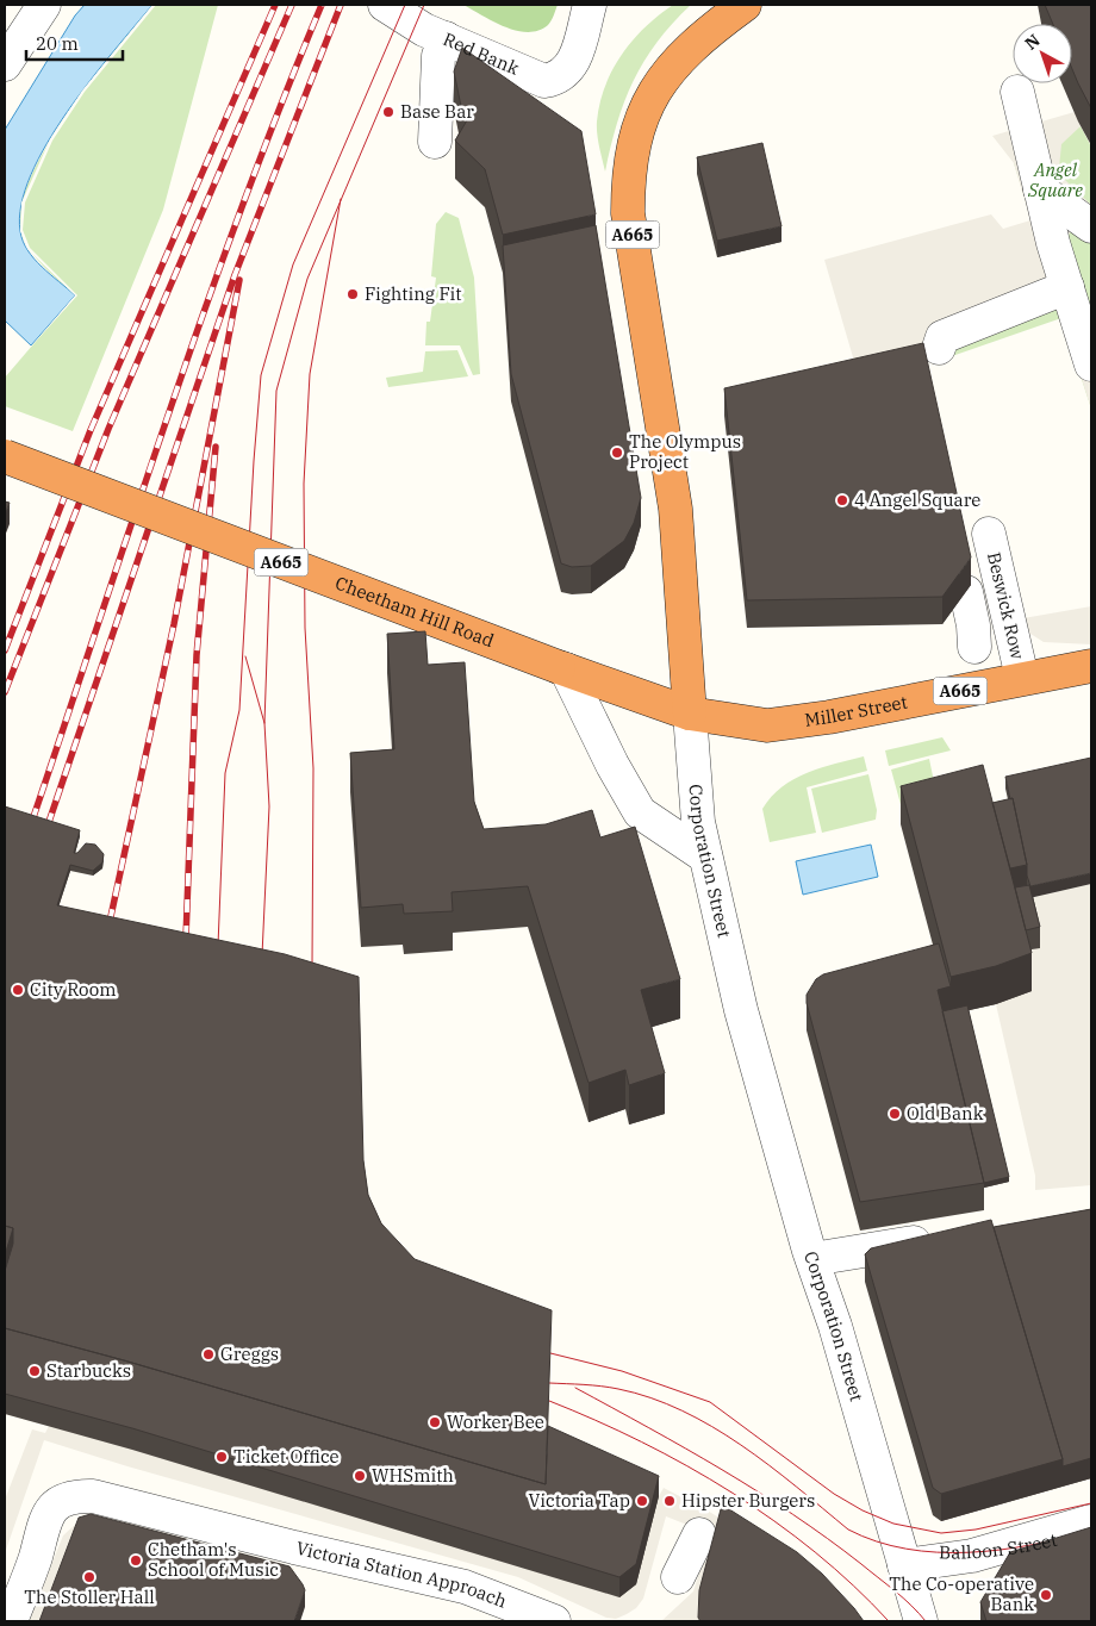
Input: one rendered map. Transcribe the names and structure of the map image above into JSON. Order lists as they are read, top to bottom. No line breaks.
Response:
{"streets":{"highway":["A665","Cheetham Hill Road","Miller Street","Corporation Street"],"street":["Red Bank","Beswick Row","Balloon Street","Victoria Station Approach"]},"crossings":[["Beswick Row","Miller Street"],["Cheetham Hill Road","Miller Street"],["Cheetham Hill Road","Corporation Street"],["Miller Street","Corporation Street"],["Corporation Street","Balloon Street"]],"parks":["Angel Square"],"places":["Base Bar","Fighting Fit","The Olympus Project","4 Angel Square","City Room","Old Bank","Greggs","Starbucks","Worker Bee","Ticket Office","WHSmith","Victoria Tap","Hipster Burgers","Chetham's School of Music","The Stoller Hall","The Co-operative Bank"],"scale_bar":"20 m","north":"top left"}
